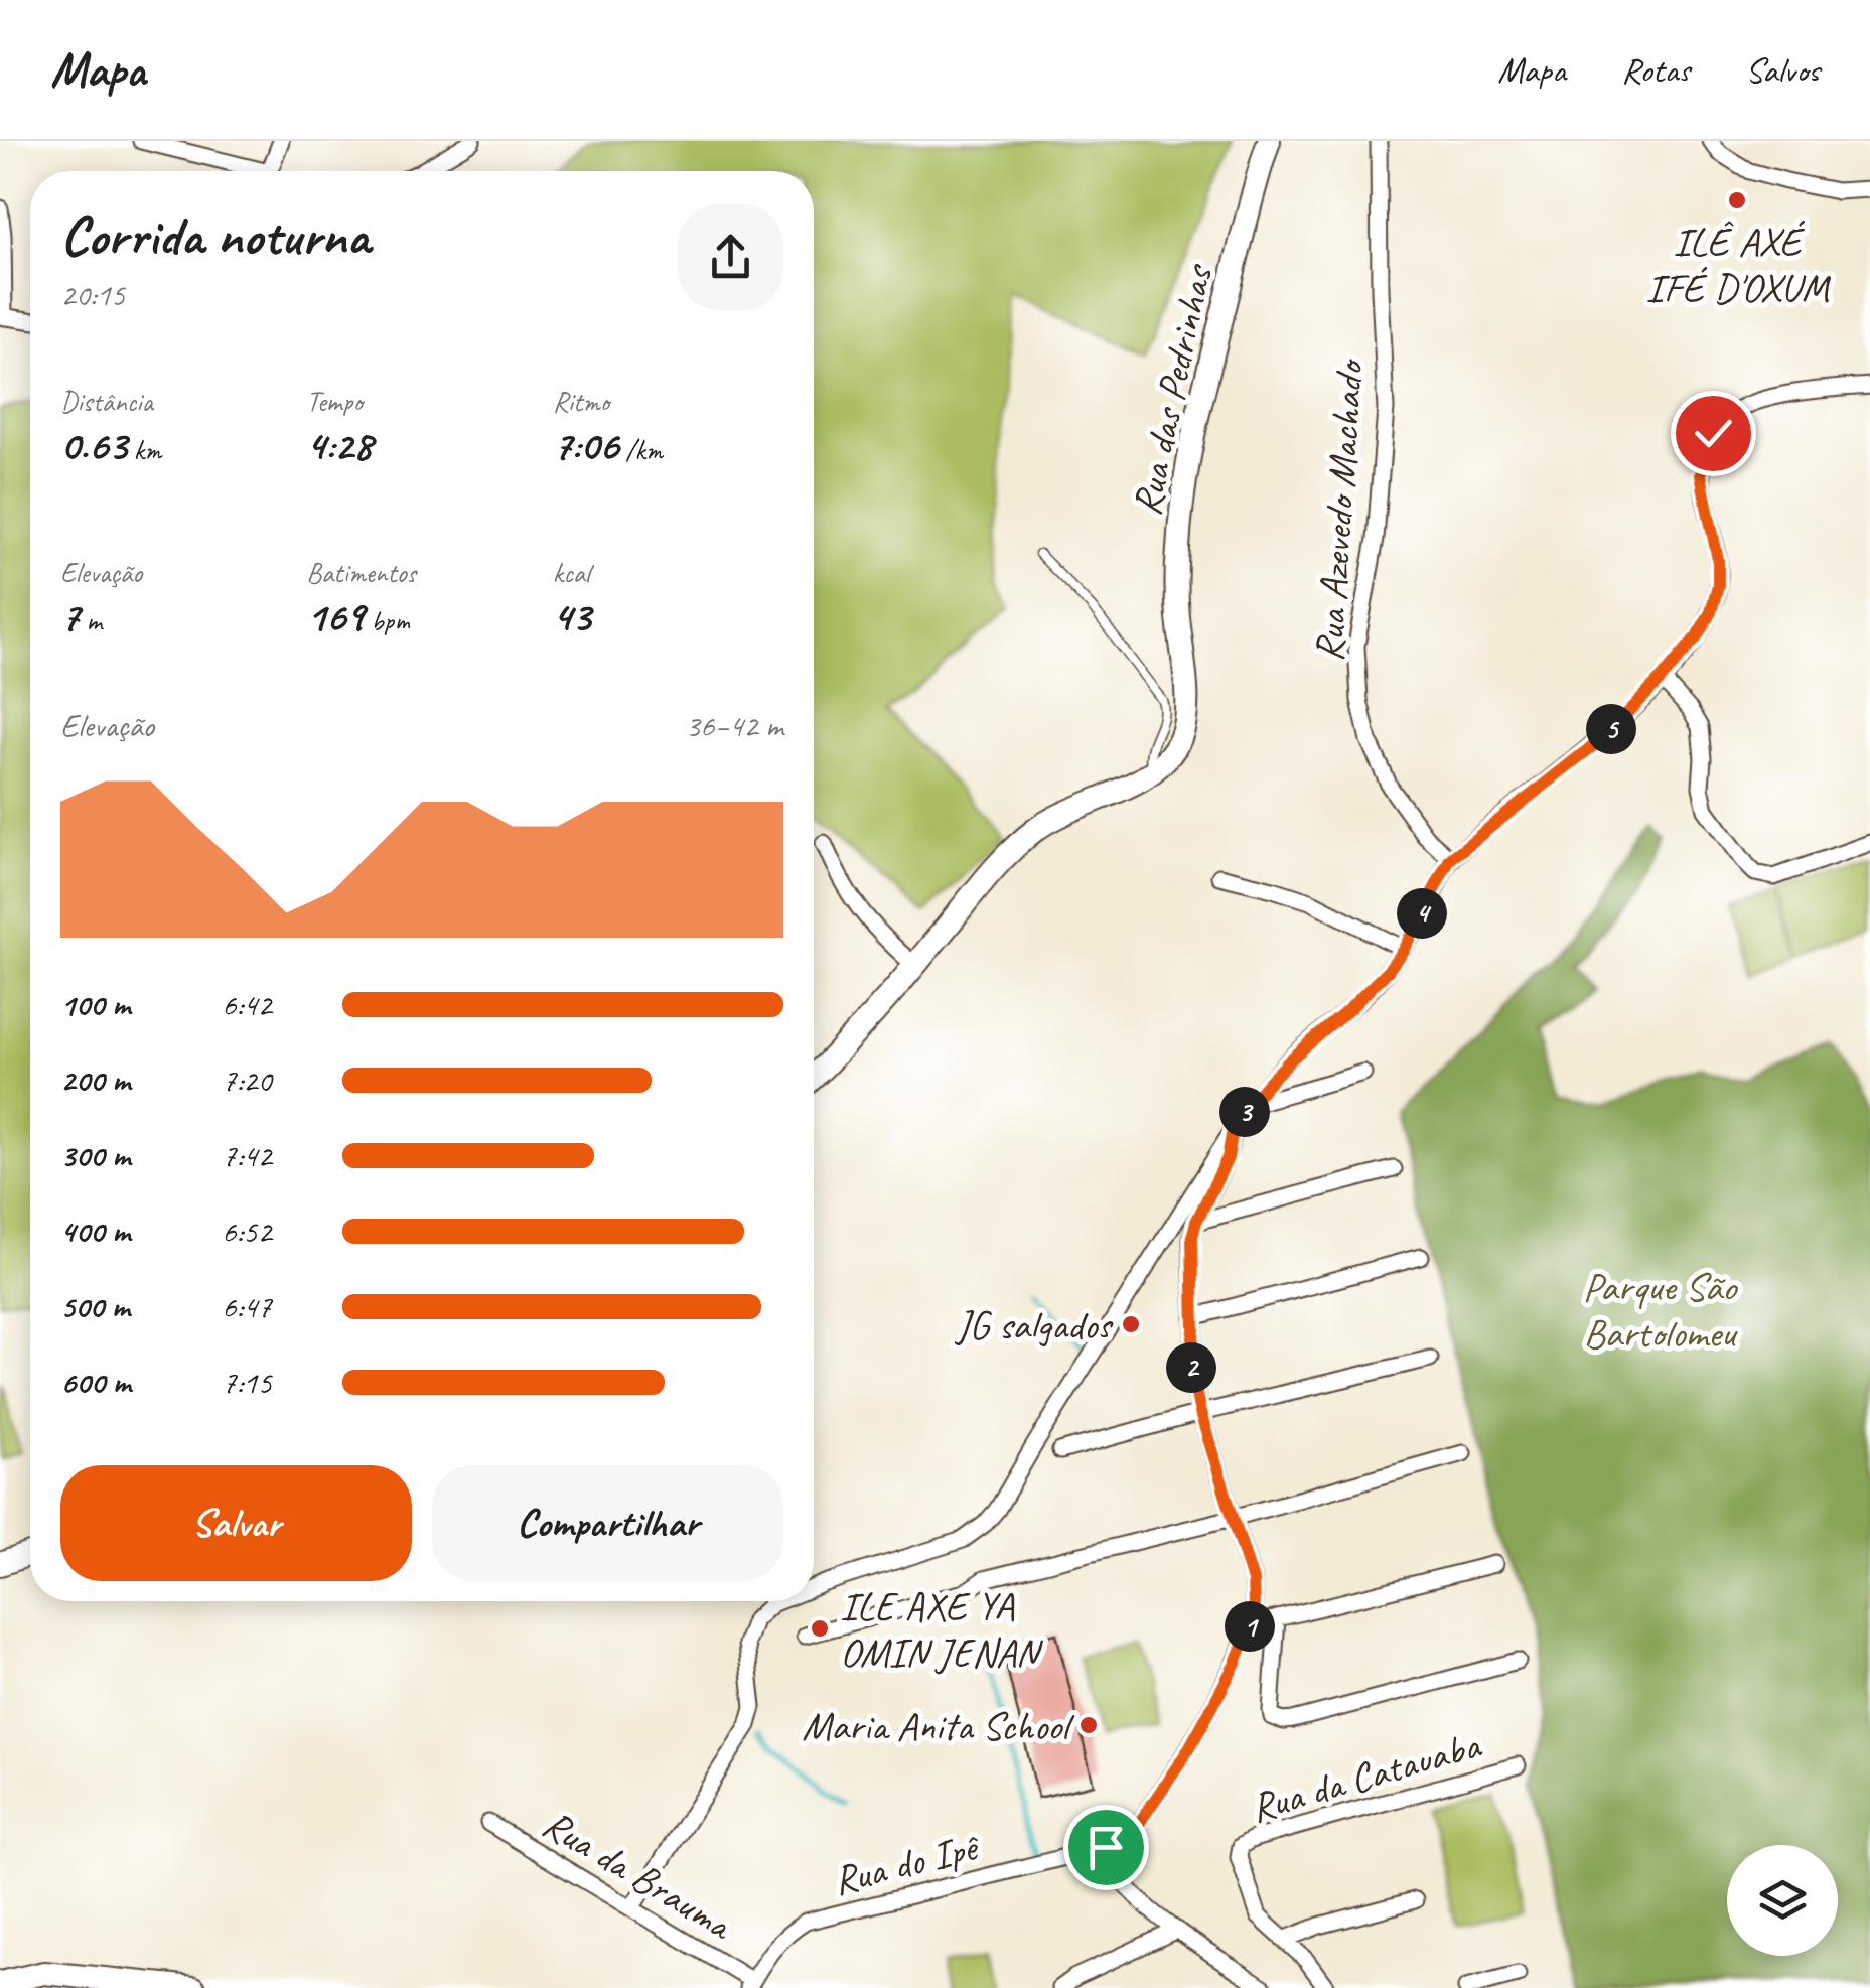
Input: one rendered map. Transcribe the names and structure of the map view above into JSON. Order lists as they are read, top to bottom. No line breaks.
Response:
{"streets":{"main road":["Rua das Pedrinhas"],"street":["Rua Azevedo Machado","Rua da Catauaba","Rua do Ipê","Rua da Brauma"]},"crossings":[["Rua do Ipê","Rua da Brauma"]],"parks":["Parque São Bartolomeu"],"places":["ILÊ AXÉ IFÉ D'OXUM","JG salgados","ILE AXE YA OMIN JENAN","Maria Anita School"],"page":{"header":"Mapa","nav":["Mapa","Rotas","Salvos"],"heading":["Corrida noturna","20:15"],"stats":[["Distância","0.63 km"],["Tempo","4:28"],["Ritmo","7:06 /km"],["Elevação","7 m"],["Batimentos","169 bpm"],["kcal","43"]],"chart":["Elevação","36–42 m"],"pins":["5","4","3","2","1"],"list":[{"name":"100 m","note":"6:42"},{"name":"200 m","note":"7:20"},{"name":"300 m","note":"7:42"},{"name":"400 m","note":"6:52"},{"name":"500 m","note":"6:47"},{"name":"600 m","note":"7:15"}],"buttons":["Salvar","Compartilhar"]}}
